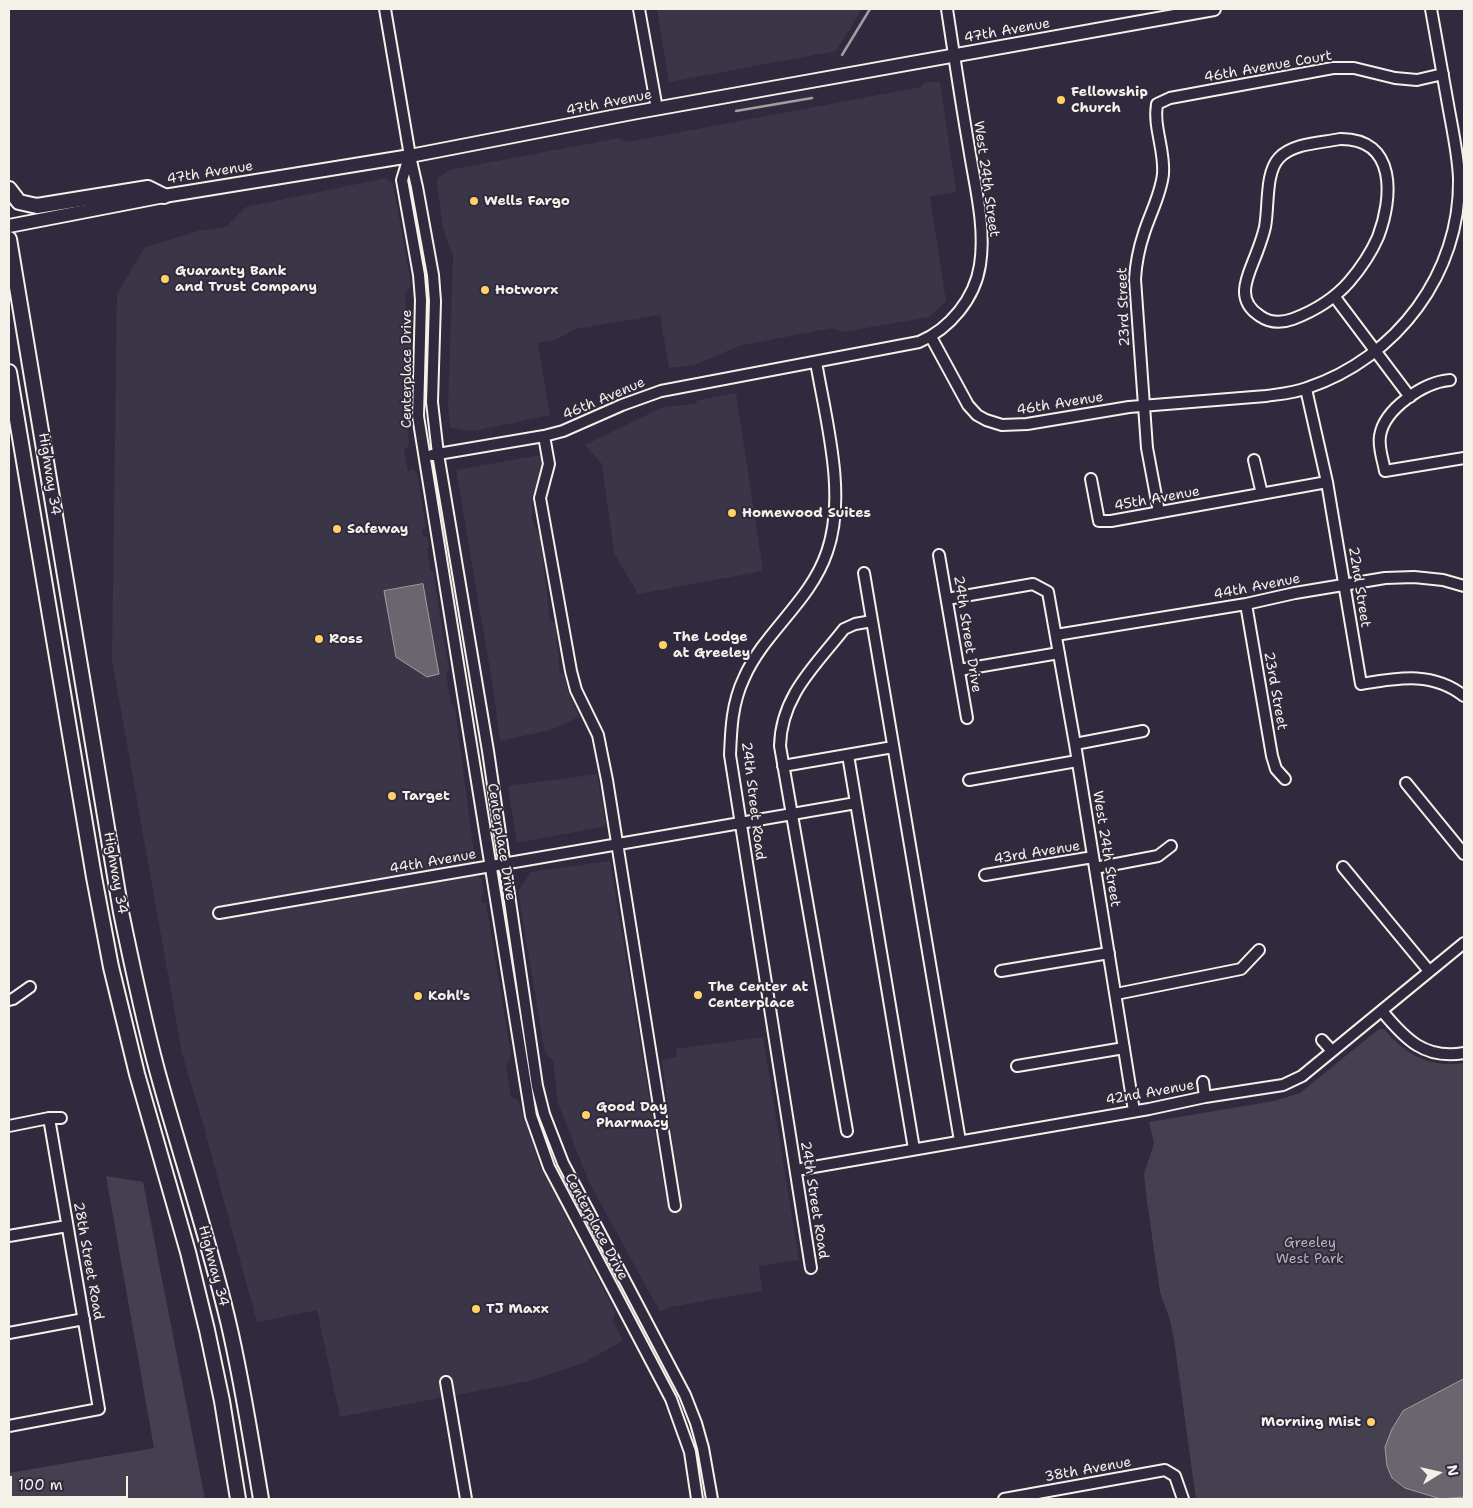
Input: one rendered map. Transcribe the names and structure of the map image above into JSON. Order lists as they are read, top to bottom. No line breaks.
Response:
{"streets":{"highway":["Highway 34"],"main road":["47th Avenue"],"street":["46th Avenue Court","West 24th Street","23rd Street","Centerplace Drive","46th Avenue","45th Avenue","44th Avenue","22nd Street","24th Street Drive","24th Street Road","43rd Avenue","42nd Avenue","28th Street Road","38th Avenue"]},"crossings":[["47th Avenue","West 24th Street"],["47th Avenue","Centerplace Drive"],["46th Avenue Court","23rd Street"],["46th Avenue Court","46th Avenue"],["West 24th Street","46th Avenue"],["West 24th Street","44th Avenue"],["West 24th Street","24th Street Drive"],["West 24th Street","43rd Avenue"],["West 24th Street","42nd Avenue"],["23rd Street","46th Avenue"],["23rd Street","45th Avenue"],["23rd Street","44th Avenue"],["Centerplace Drive","46th Avenue"],["Centerplace Drive","44th Avenue"],["46th Avenue","22nd Street"],["46th Avenue","24th Street Road"],["45th Avenue","22nd Street"],["44th Avenue","22nd Street"],["44th Avenue","24th Street Road"],["24th Street Road","42nd Avenue"]],"parks":["Greeley West Park"],"places":["Fellowship Church","Wells Fargo","Guaranty Bank and Trust Company","Hotworx","Homewood Suites","Safeway","Ross","The Lodge at Greeley","Target","The Center at Centerplace","Kohl's","Good Day Pharmacy","TJ Maxx","Morning Mist"],"scale_bar":"100 m","north":"right"}
